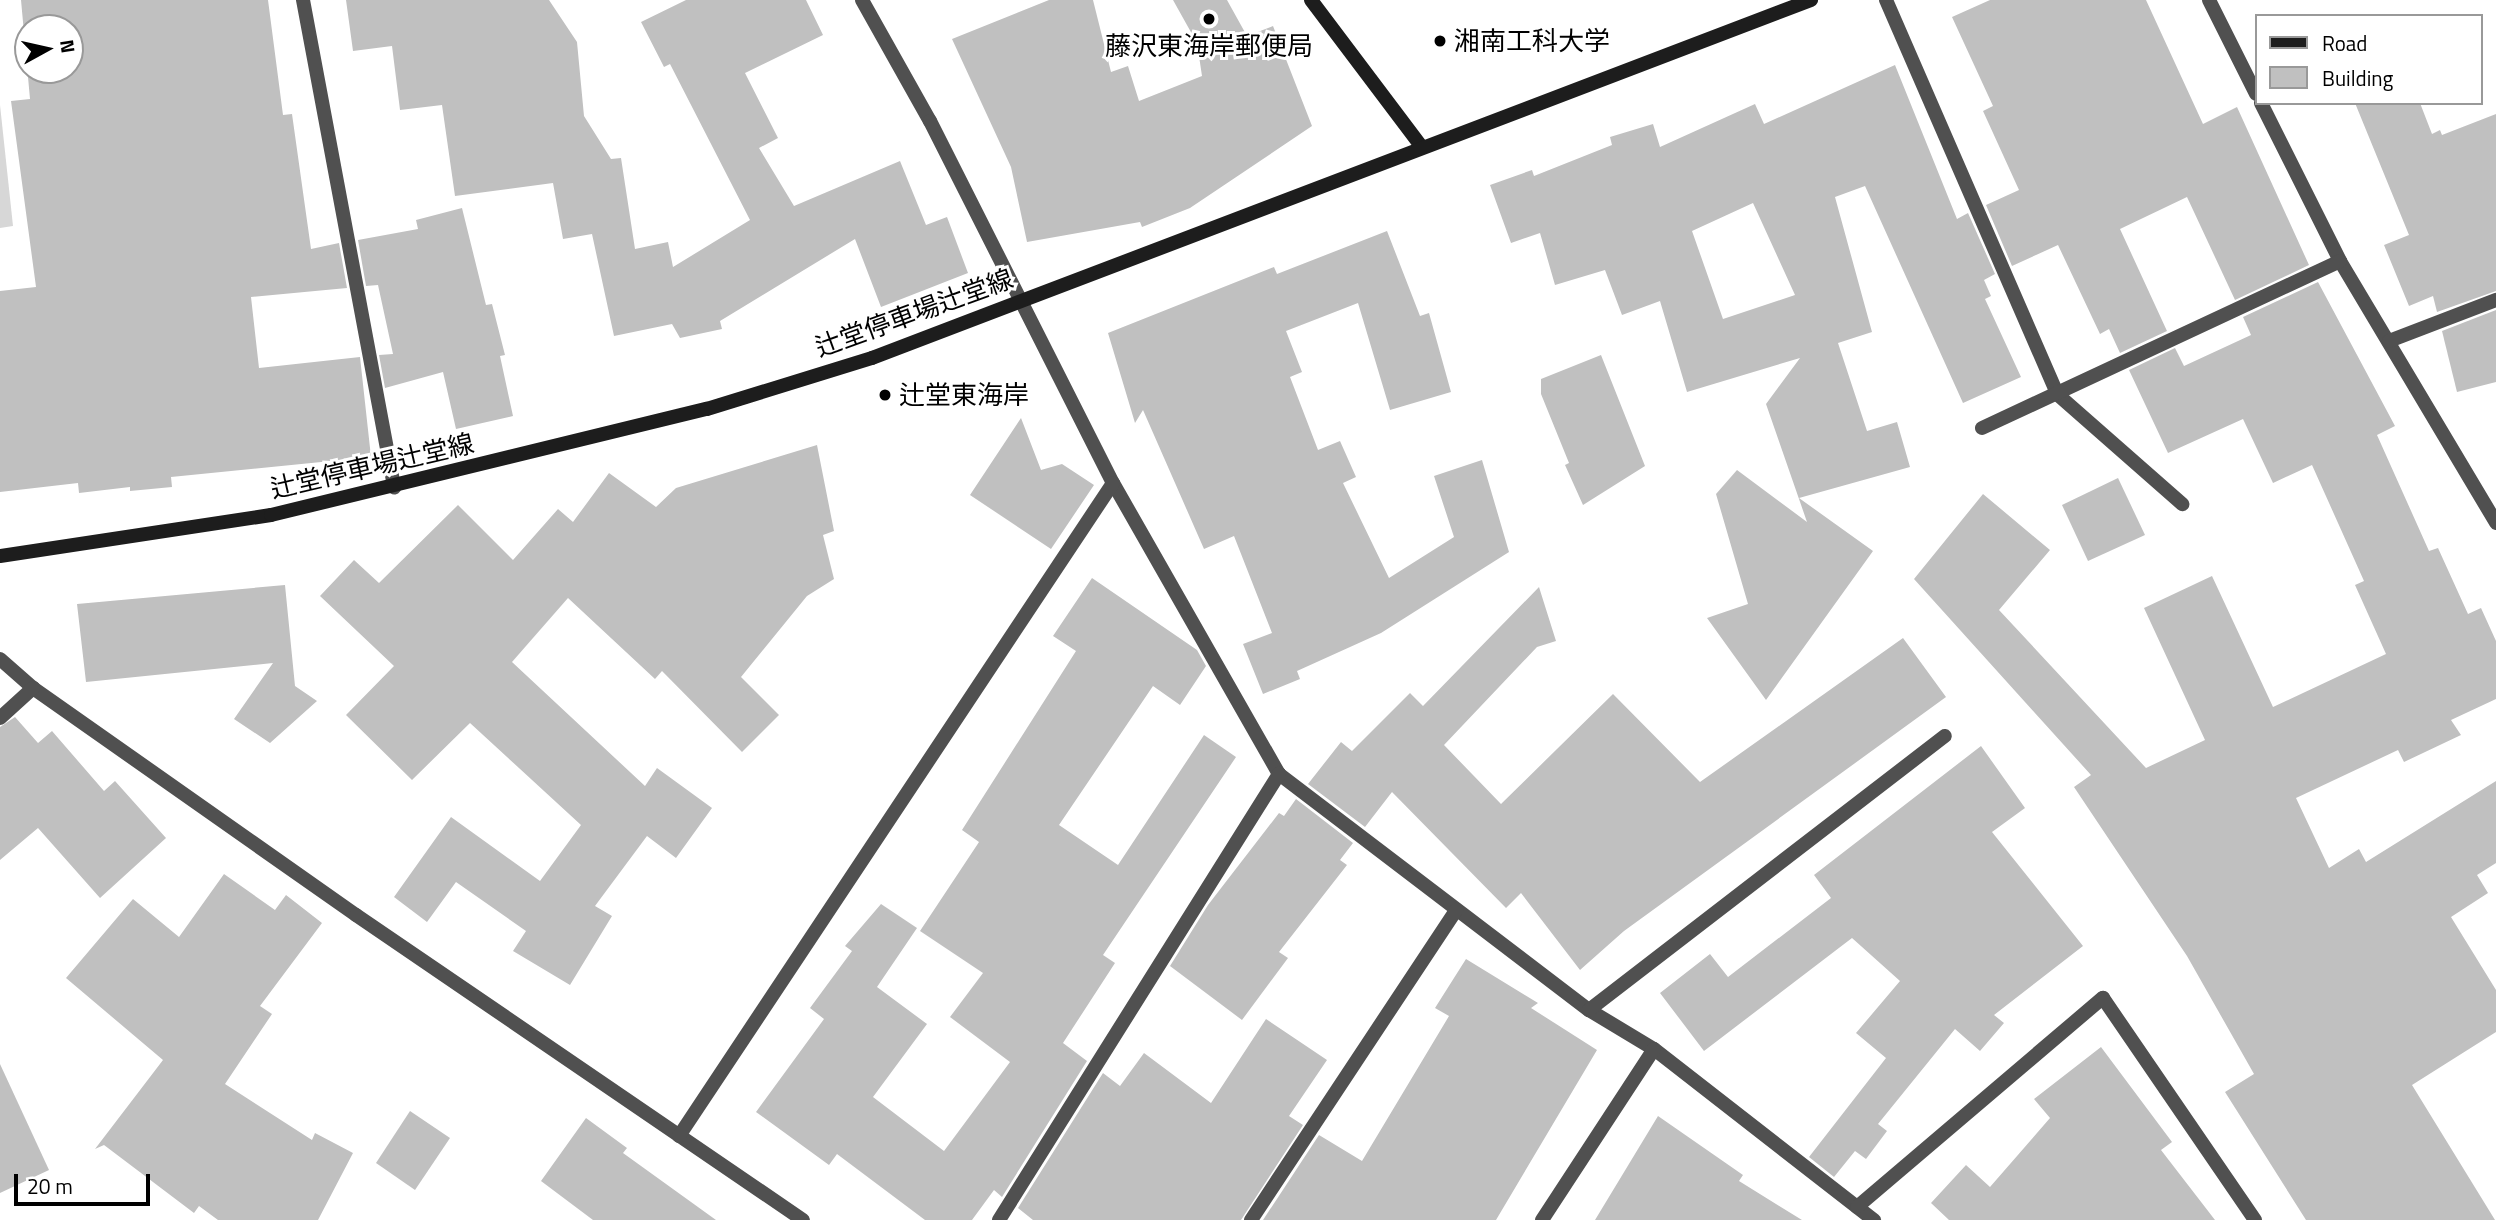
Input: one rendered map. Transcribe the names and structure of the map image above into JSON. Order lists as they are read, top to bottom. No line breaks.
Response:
{"streets":{"main road":["辻堂停車場辻堂線"]},"places":["藤沢東海岸郵便局","湘南工科大学","辻堂東海岸"],"legend":["Road","Building"],"scale_bar":"20 m","north":"right"}
